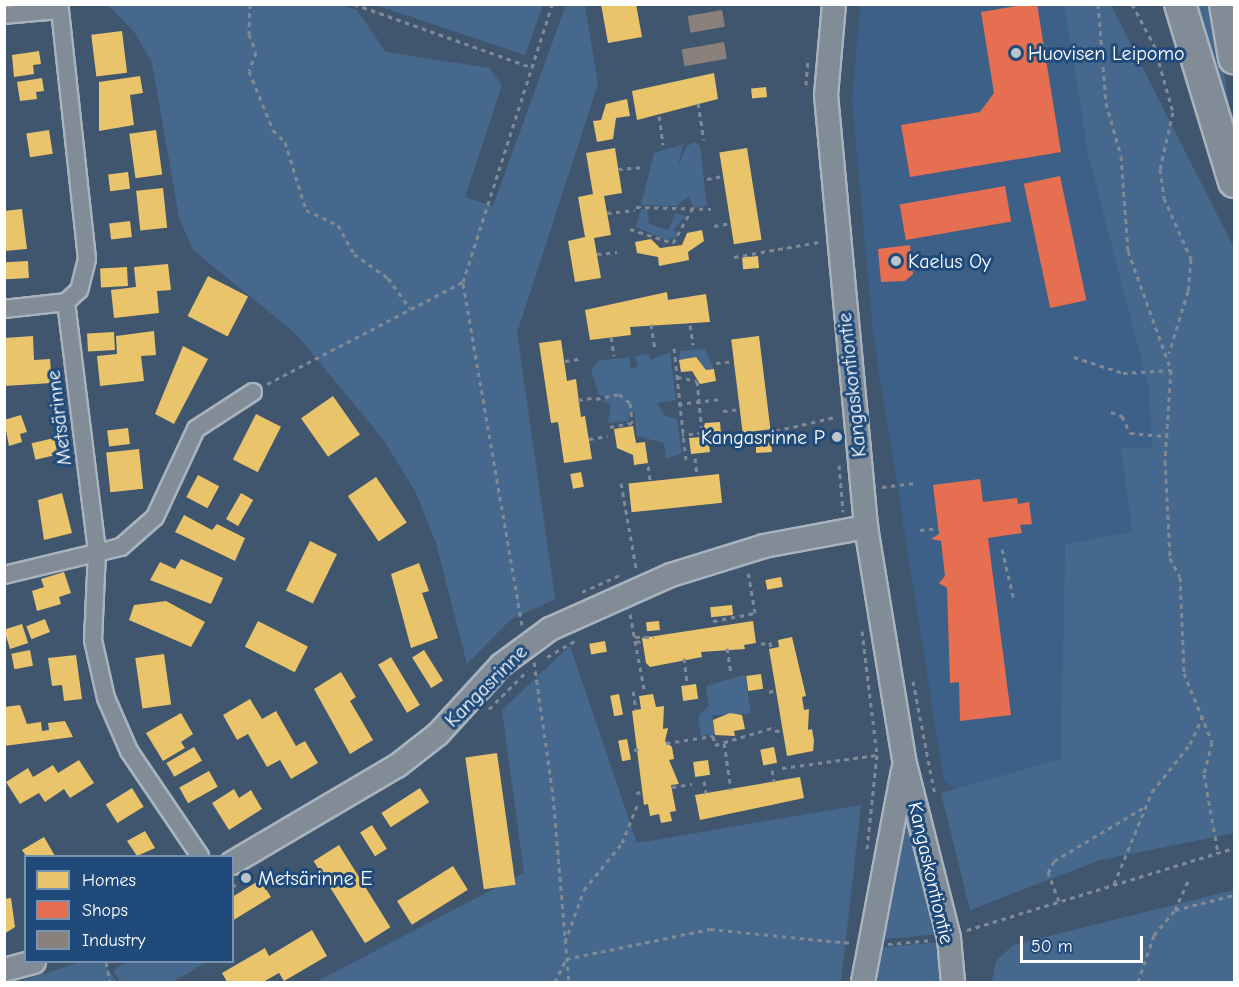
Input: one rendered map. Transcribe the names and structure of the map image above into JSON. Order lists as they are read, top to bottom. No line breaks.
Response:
{"streets":{"street":["Kangaskontiontie","Metsärinne","Kangasrinne"]},"crossings":[["Kangaskontiontie","Kangasrinne"]],"places":["Huovisen Leipomo","Kaelus Oy","Kangasrinne P","Metsärinne E"],"legend":["Homes","Shops","Industry"],"scale_bar":"50 m"}
